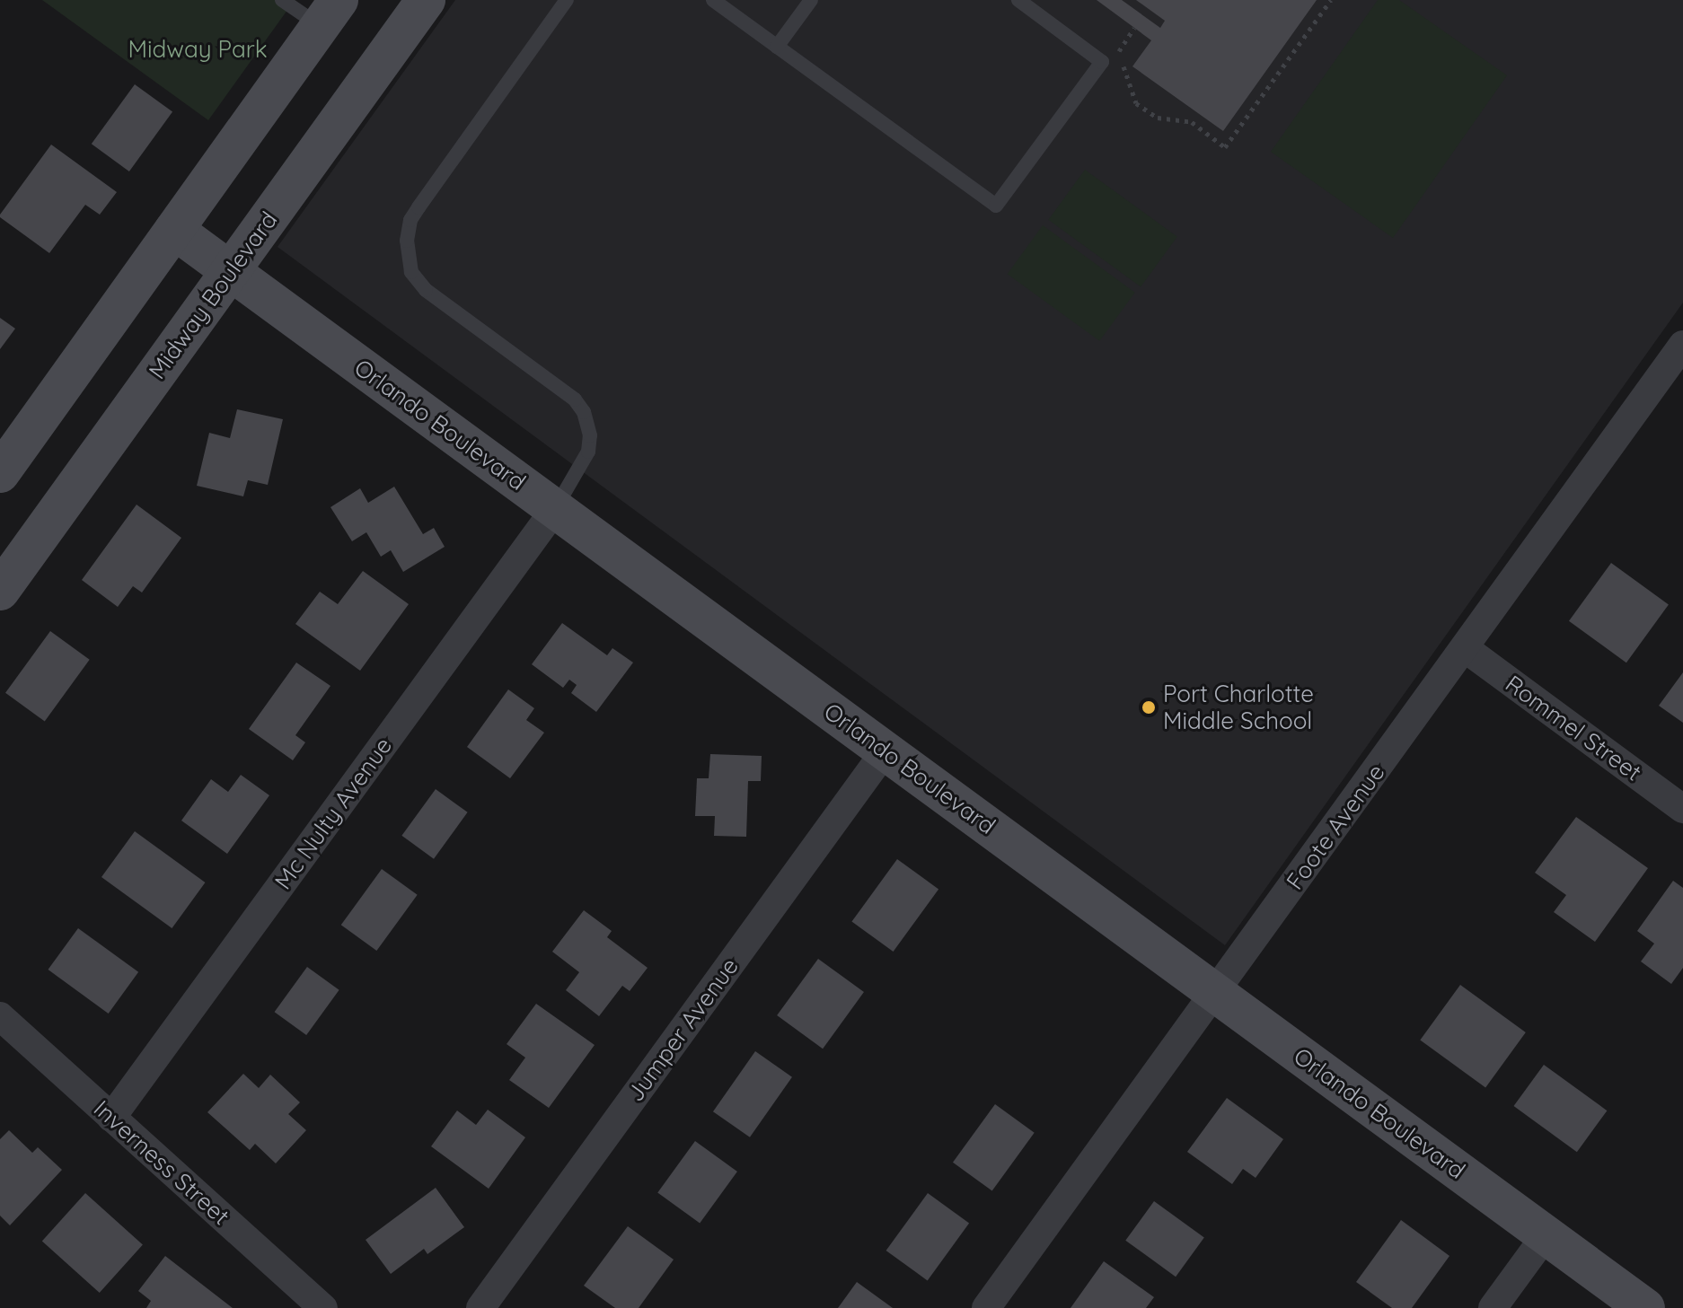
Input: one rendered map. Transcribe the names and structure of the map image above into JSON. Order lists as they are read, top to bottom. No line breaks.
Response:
{"streets":{"street":["Midway Boulevard","Orlando Boulevard","Rommel Street","Mc Nulty Avenue","Foote Avenue","Jumper Avenue","Inverness Street"]},"crossings":[["Midway Boulevard","Orlando Boulevard"],["Orlando Boulevard","Mc Nulty Avenue"],["Orlando Boulevard","Foote Avenue"],["Orlando Boulevard","Jumper Avenue"],["Rommel Street","Foote Avenue"],["Mc Nulty Avenue","Inverness Street"]],"parks":["Midway Park"],"places":["Port Charlotte Middle School"]}
